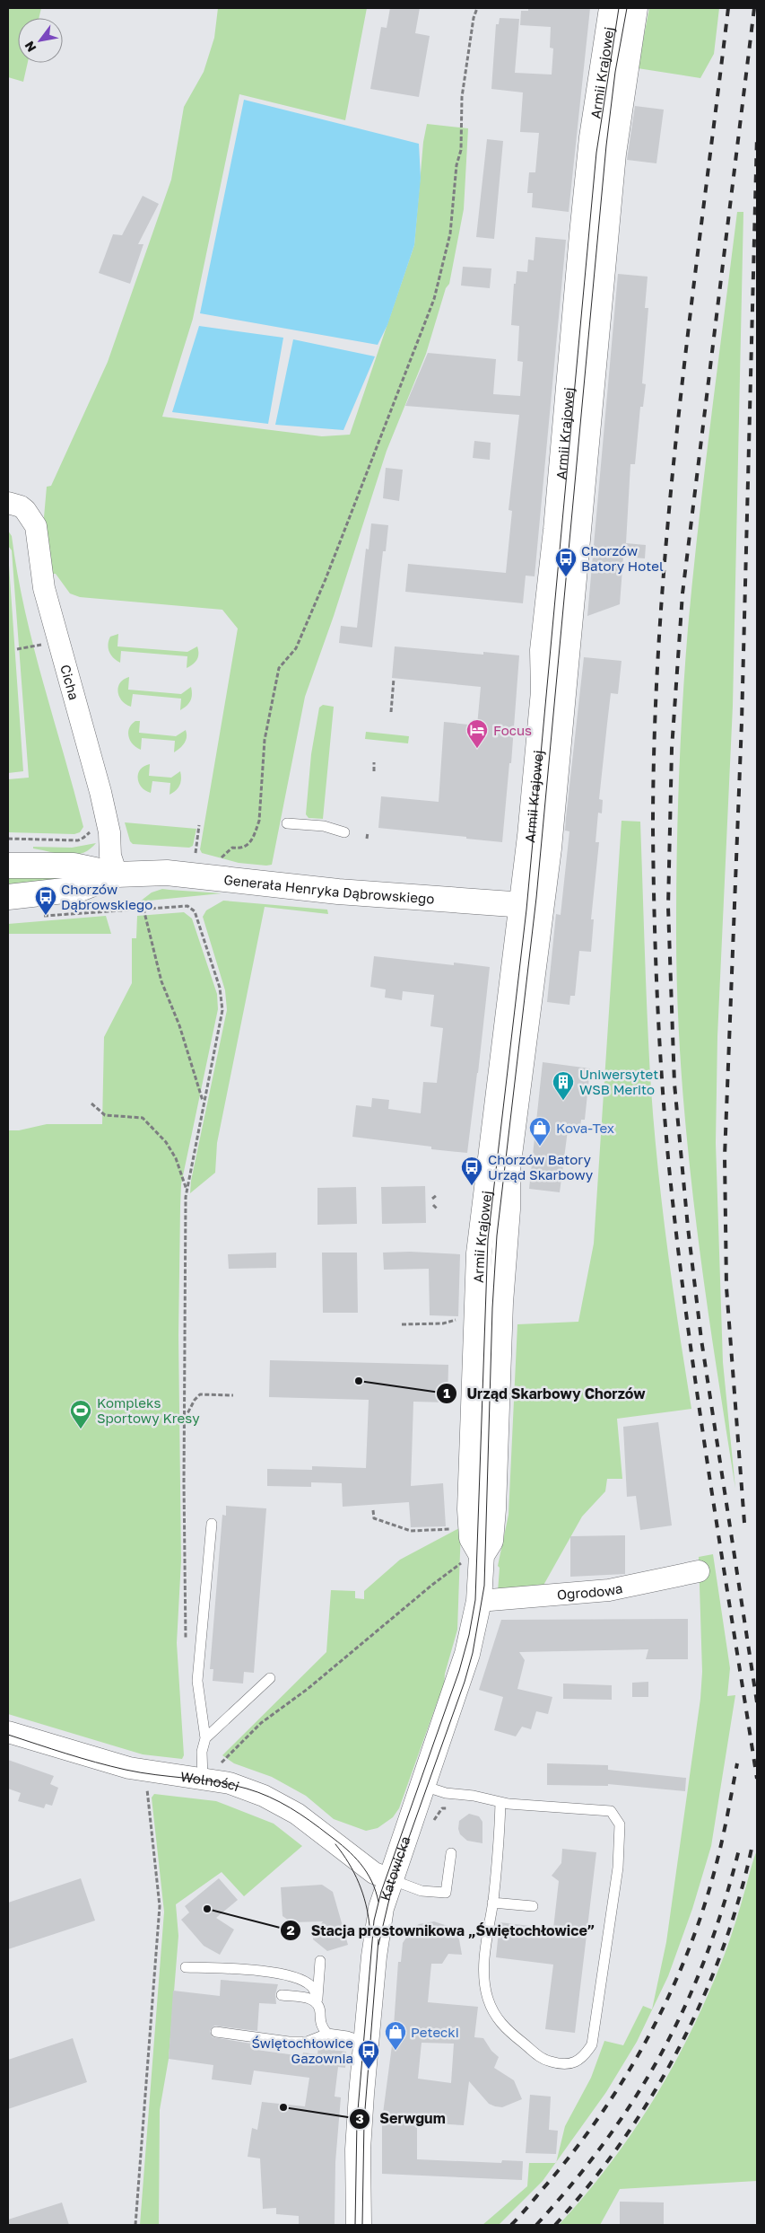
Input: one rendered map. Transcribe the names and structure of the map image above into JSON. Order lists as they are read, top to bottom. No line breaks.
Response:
{"streets":{"street":["Armii Krajowej","Cicha","Generała Henryka Dąbrowskiego","Ogrodowa","Wolności","Katowicka"]},"crossings":[["Armii Krajowej","Generała Henryka Dąbrowskiego"],["Armii Krajowej","Ogrodowa"],["Armii Krajowej","Katowicka"],["Cicha","Generała Henryka Dąbrowskiego"],["Ogrodowa","Katowicka"],["Wolności","Katowicka"]],"places":{"bus stop":["Chorzów Batory Hotel","Chorzów Dąbrowskiego","Chorzów Batory Urząd Skarbowy","Świętochłowice Gazownia"],"hotel":["Focus"],"building":["Uniwersytet WSB Merito"],"shop":["Kova-Tex","Petecki"],"other":["Urząd Skarbowy Chorzów","Stacja prostownikowa „Świętochłowice”","Serwgum"],"sports":["Kompleks Sportowy Kresy"]},"north":"bottom left"}
